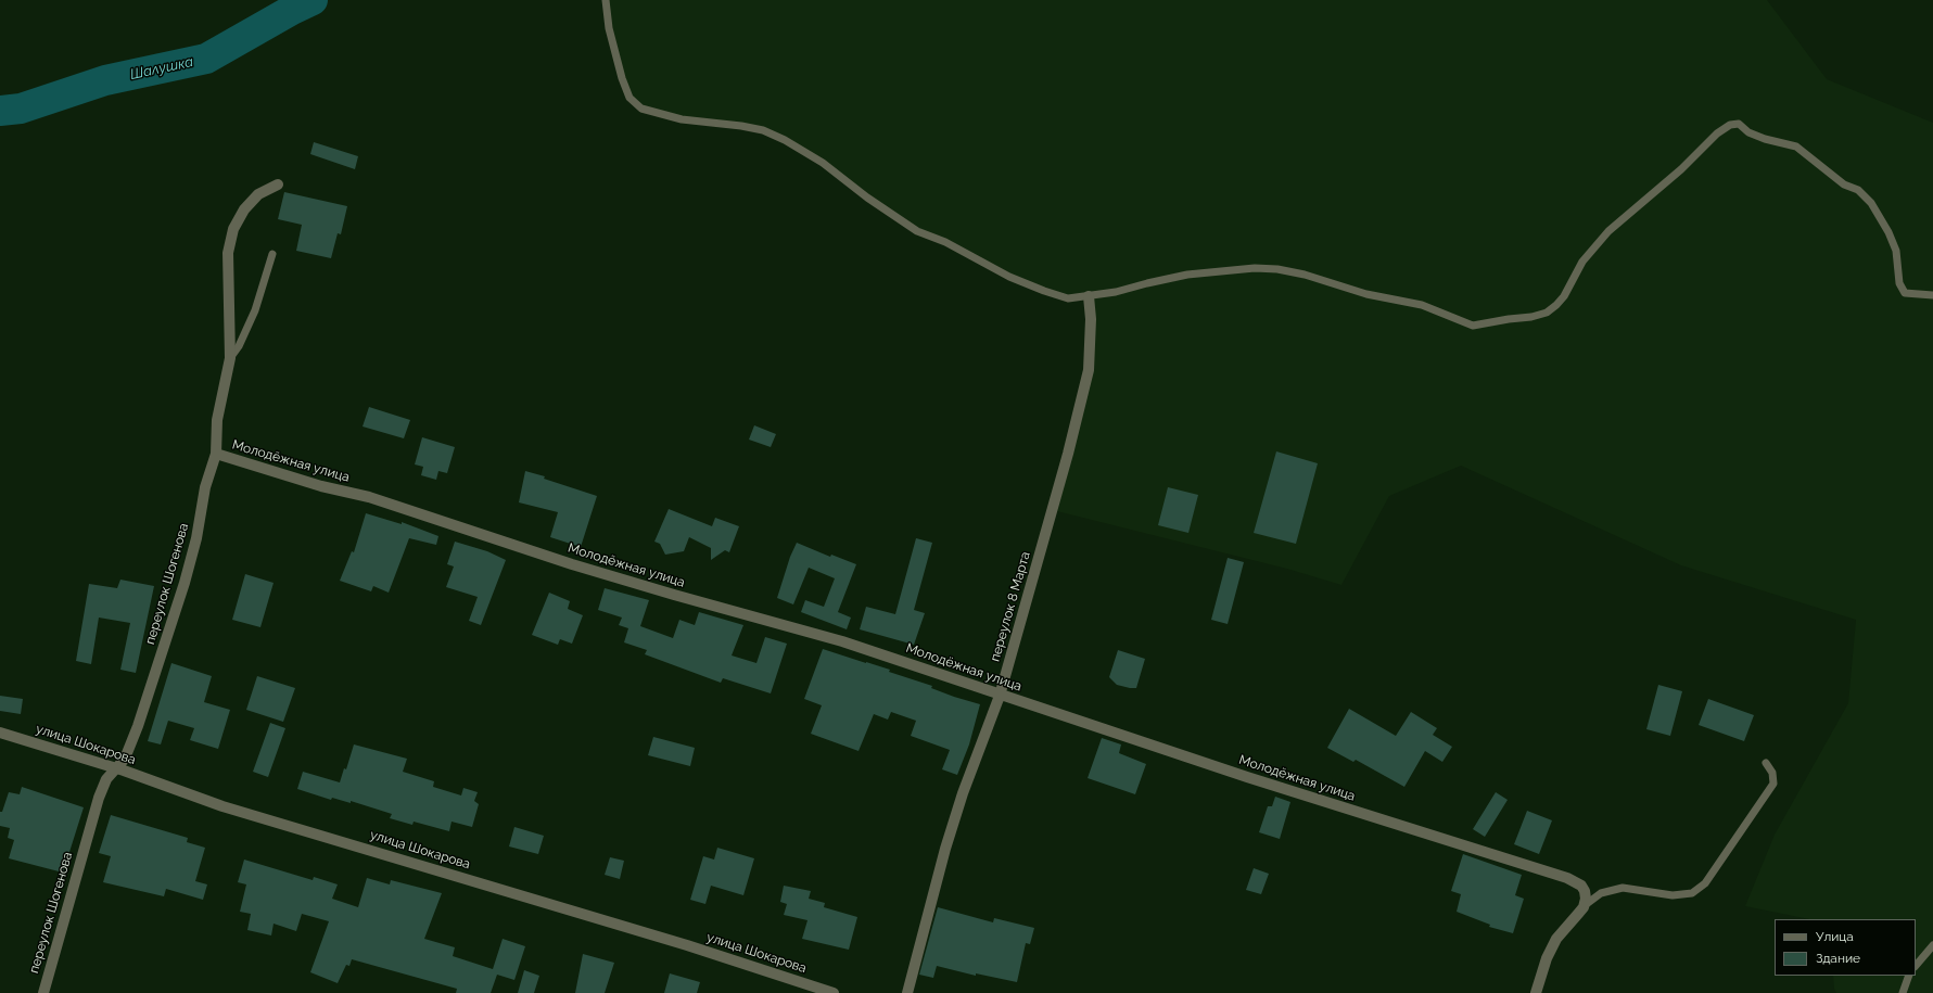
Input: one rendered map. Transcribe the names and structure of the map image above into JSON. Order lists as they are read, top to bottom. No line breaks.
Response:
{"streets":{"street":["Молодёжная улица","переулок Шогенова","переулок 8 Марта","улица Шокарова"]},"crossings":[["Молодёжная улица","переулок Шогенова"],["Молодёжная улица","переулок 8 Марта"],["переулок Шогенова","улица Шокарова"]],"water":["Шалушка"],"legend":["Улица","Здание"]}
